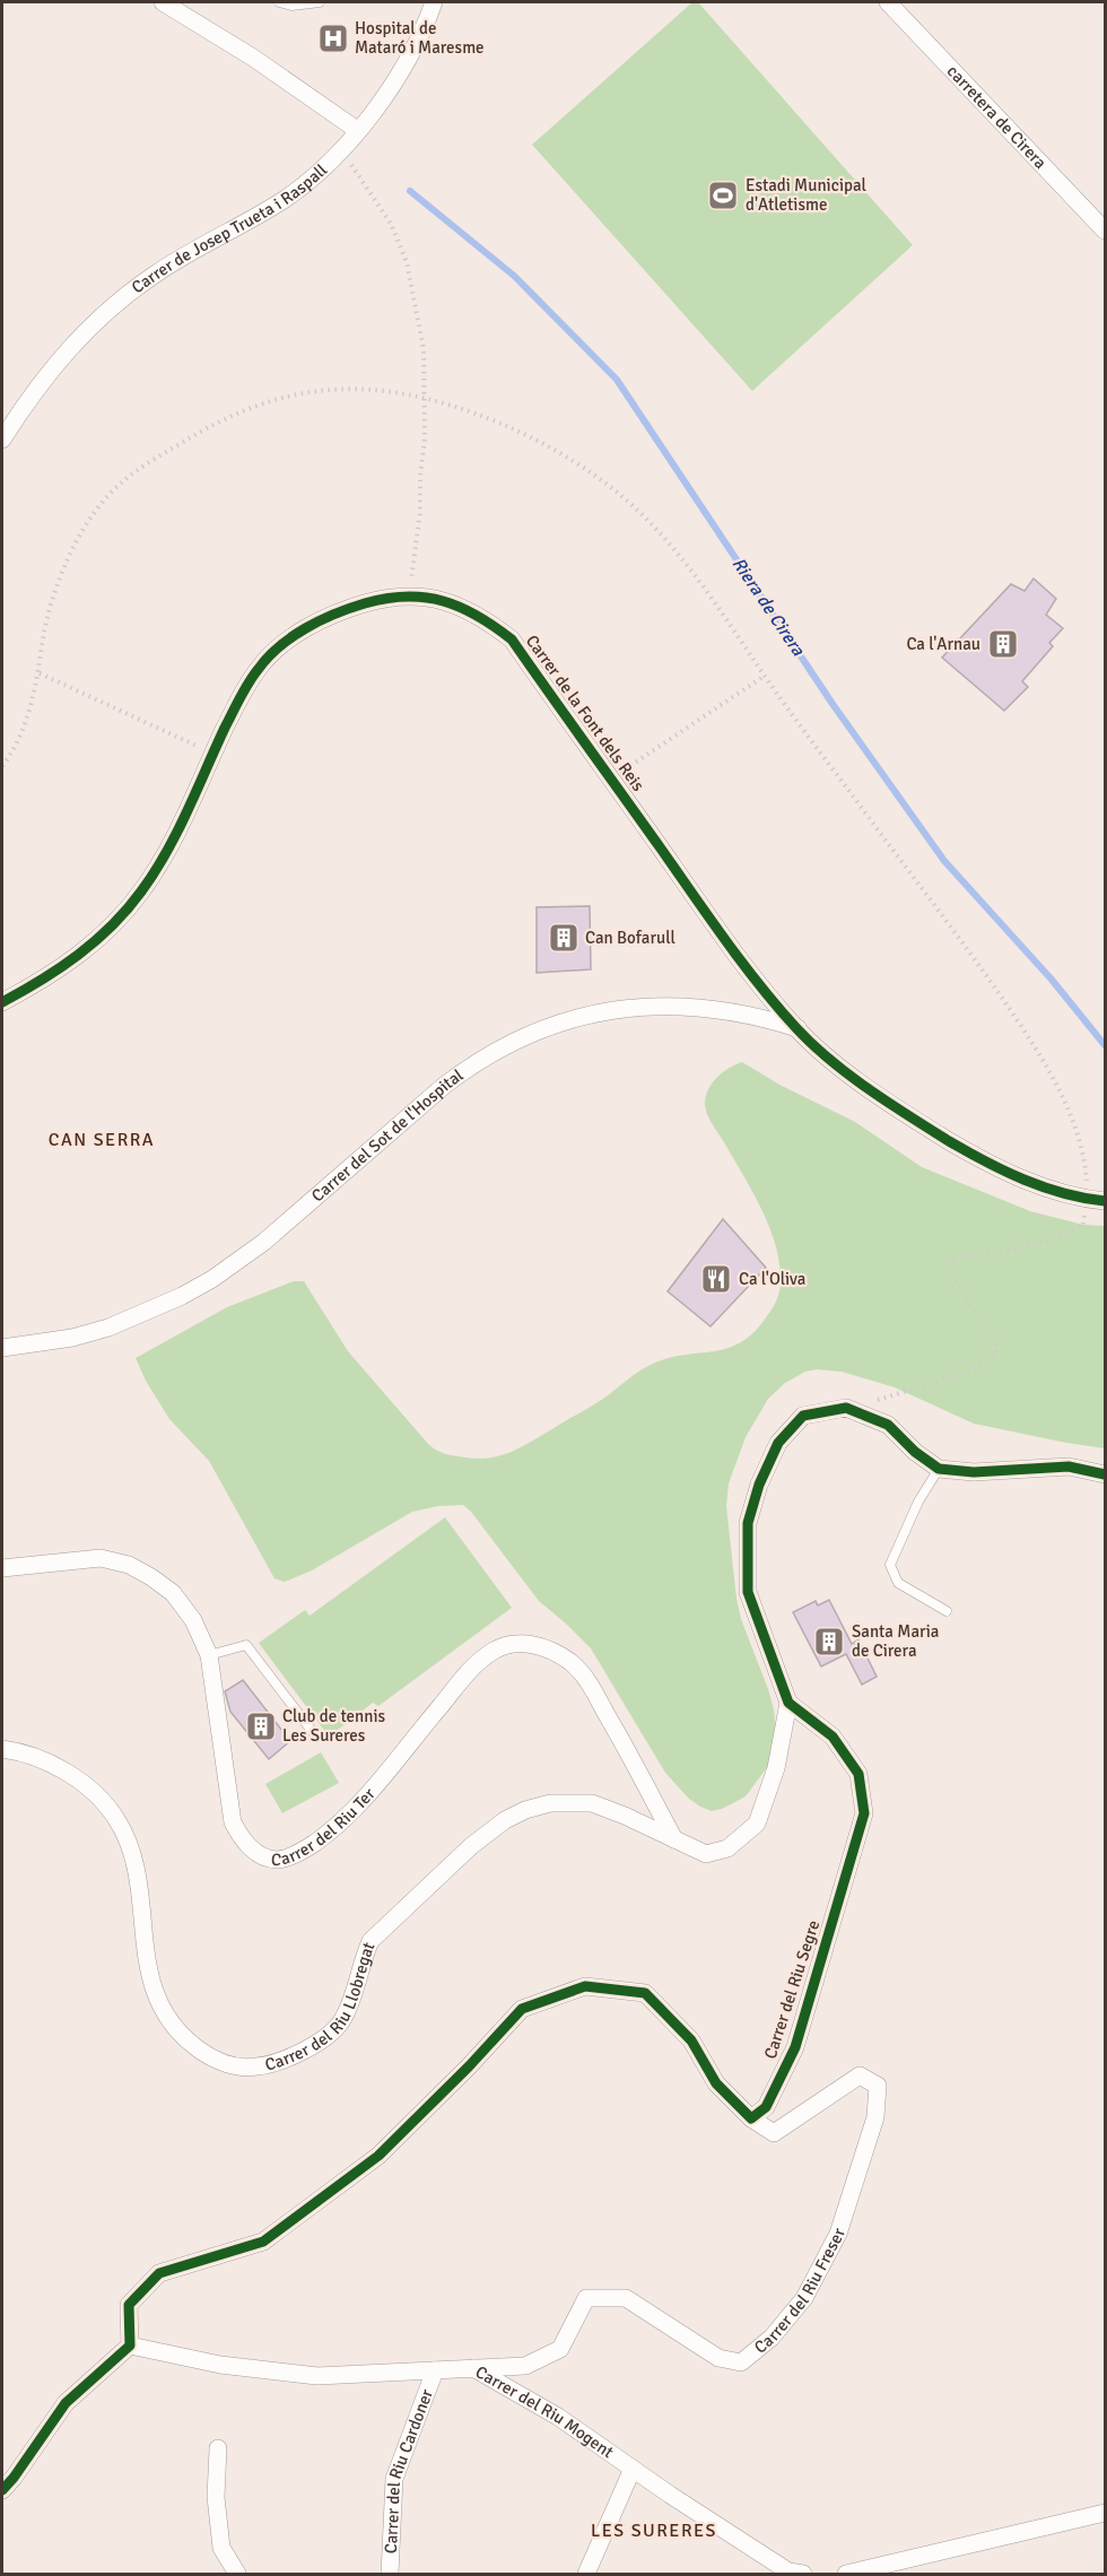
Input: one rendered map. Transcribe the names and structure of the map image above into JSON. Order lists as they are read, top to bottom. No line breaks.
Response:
{"streets":{"street":["carretera de Cirera","Carrer de Josep Trueta i Raspall","Carrer de la Font dels Reis","Carrer del Sot de l'Hospital","Carrer del Riu Ter","Carrer del Riu Segre","Carrer del Riu Llobregat","Carrer del Riu Freser","Carrer del Riu Mogent","Carrer del Riu Cardoner"]},"crossings":[["Carrer de la Font dels Reis","Carrer del Sot de l'Hospital"],["Carrer del Riu Ter","Carrer del Riu Llobregat"],["Carrer del Riu Segre","Carrer del Riu Llobregat"],["Carrer del Riu Segre","Carrer del Riu Freser"],["Carrer del Riu Freser","Carrer del Riu Mogent"],["Carrer del Riu Mogent","Carrer del Riu Cardoner"]],"districts":["CAN SERRA","LES SURERES"],"water":["Riera de Cirera"],"places":{"hospital":["Hospital de Mataró i Maresme"],"sports":["Estadi Municipal d'Atletisme"],"building":["Ca l'Arnau","Can Bofarull","Santa Maria de Cirera","Club de tennis Les Sureres"],"restaurant":["Ca l'Oliva"]}}
